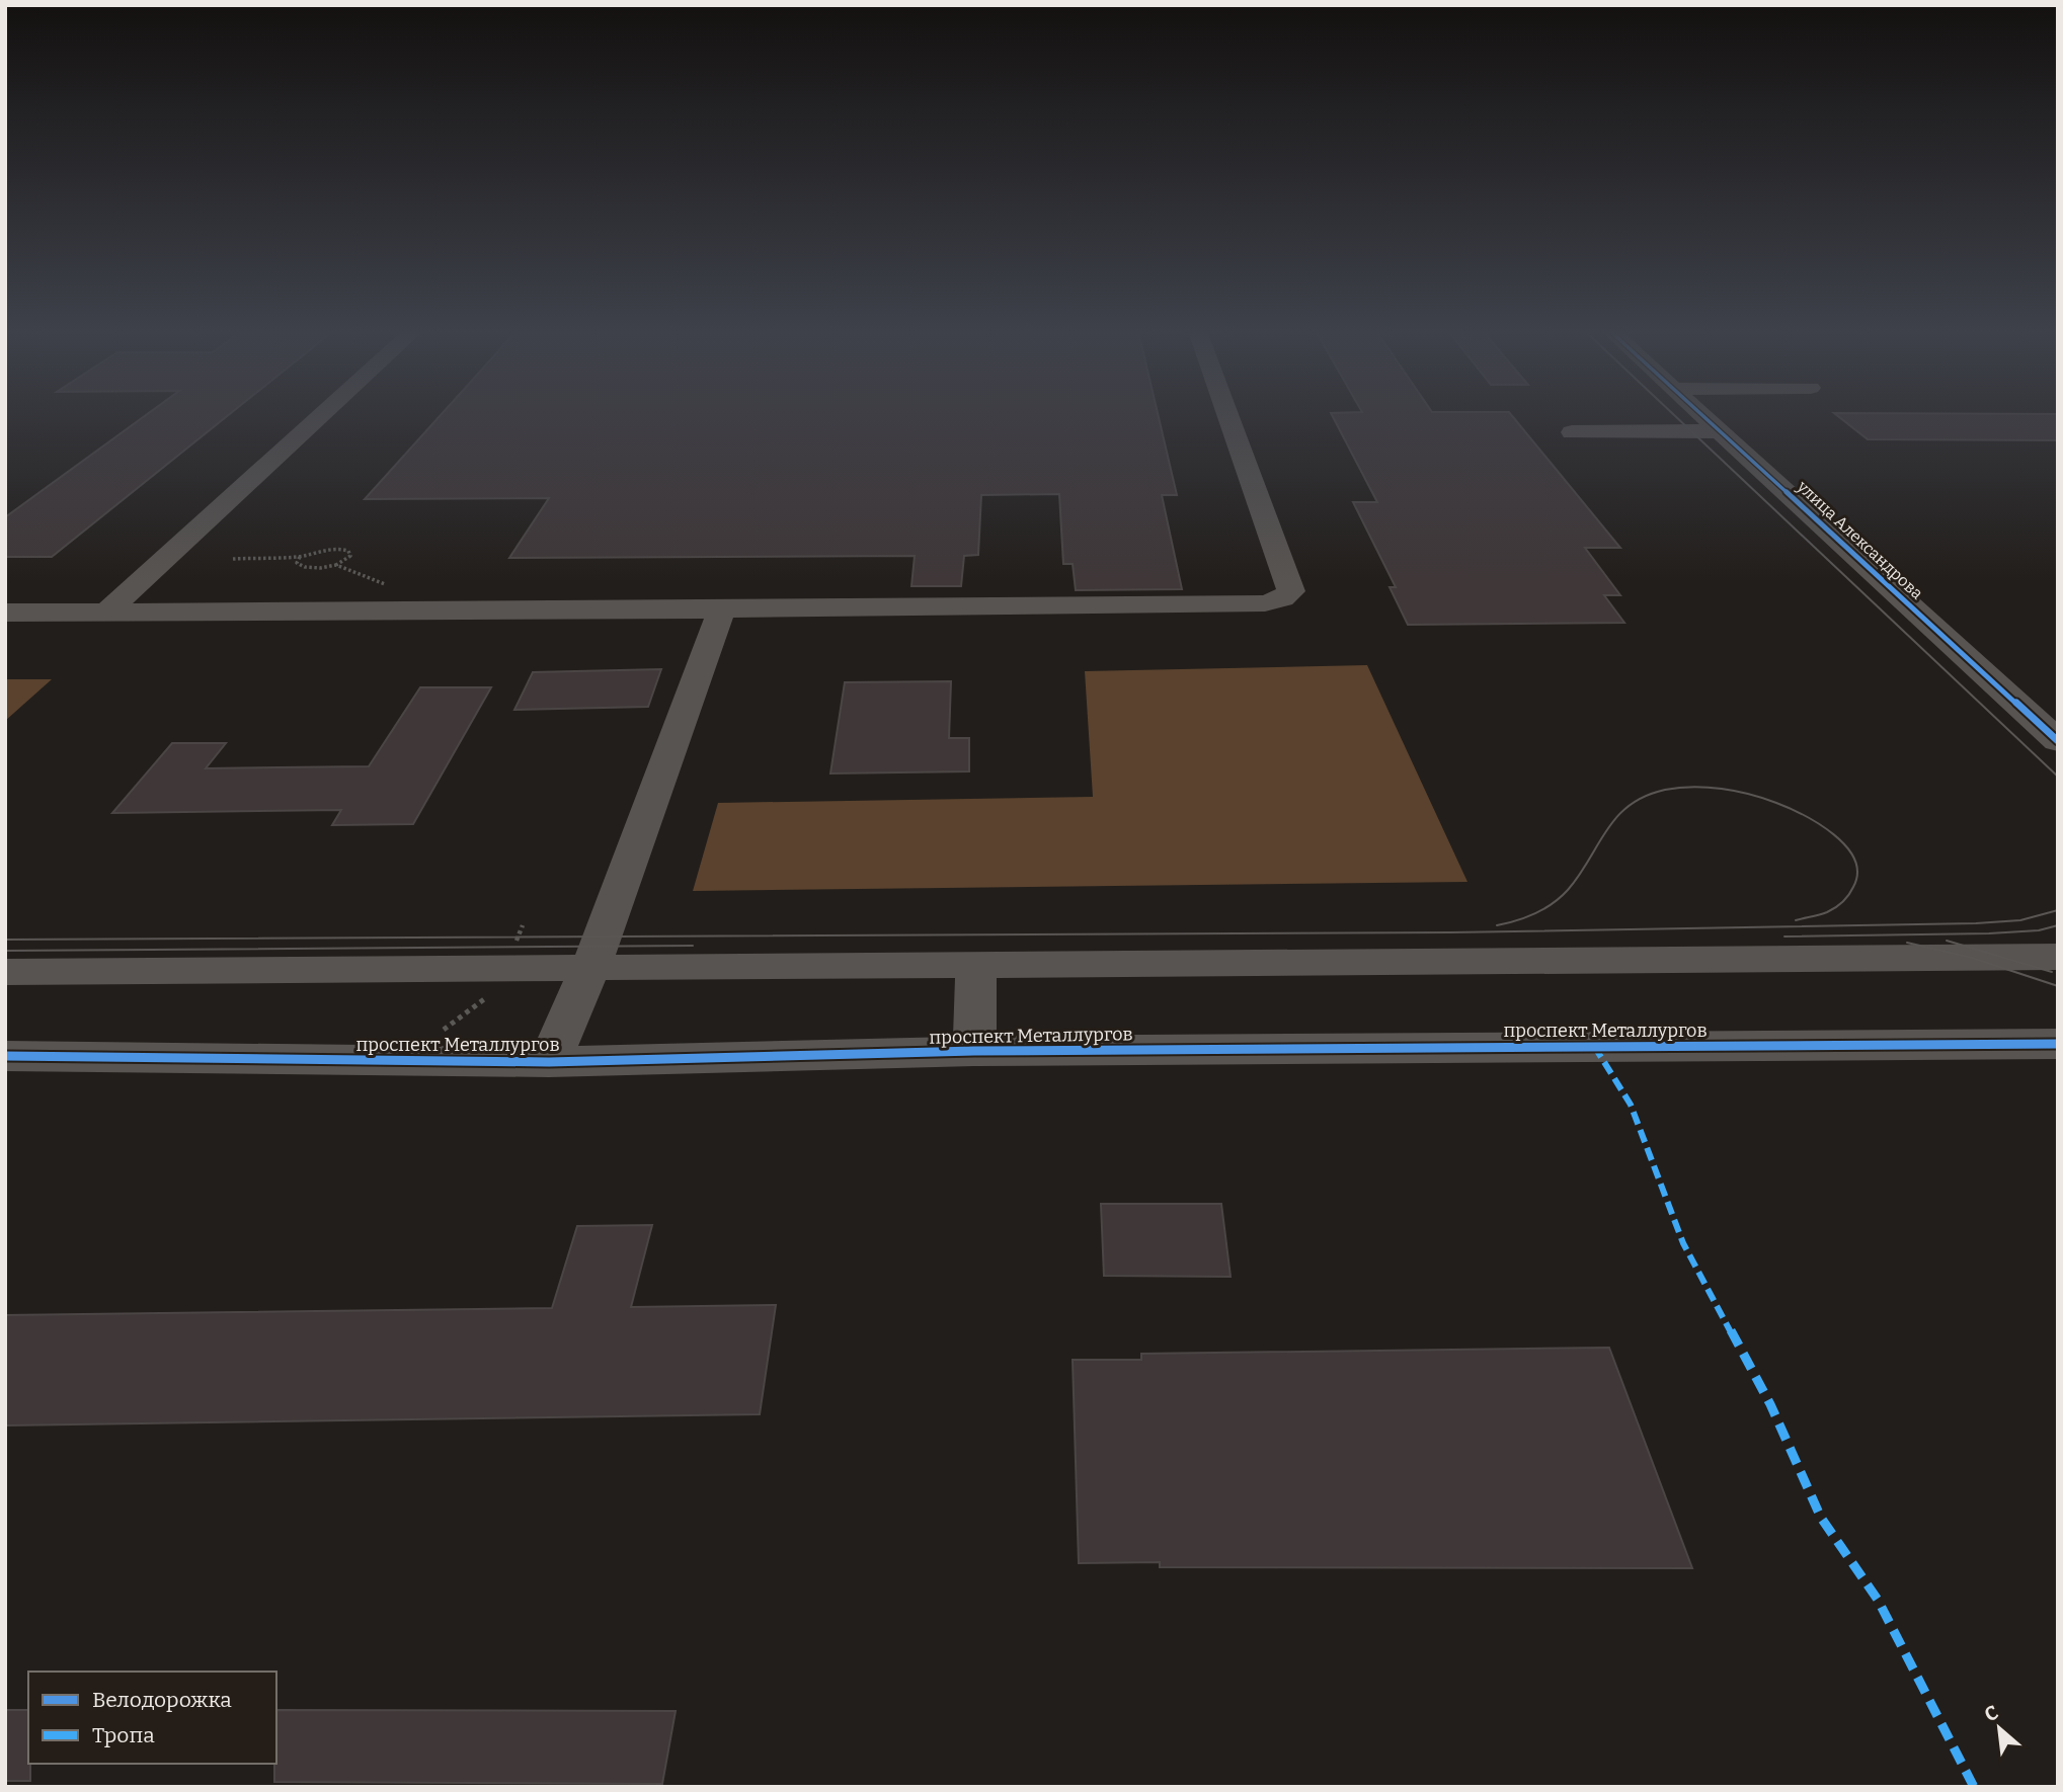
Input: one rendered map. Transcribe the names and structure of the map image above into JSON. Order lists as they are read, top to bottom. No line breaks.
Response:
{"streets":{"street":["улица Александрова","проспект Металлургов"]},"legend":["Велодорожка","Тропа"],"north":"top left"}
